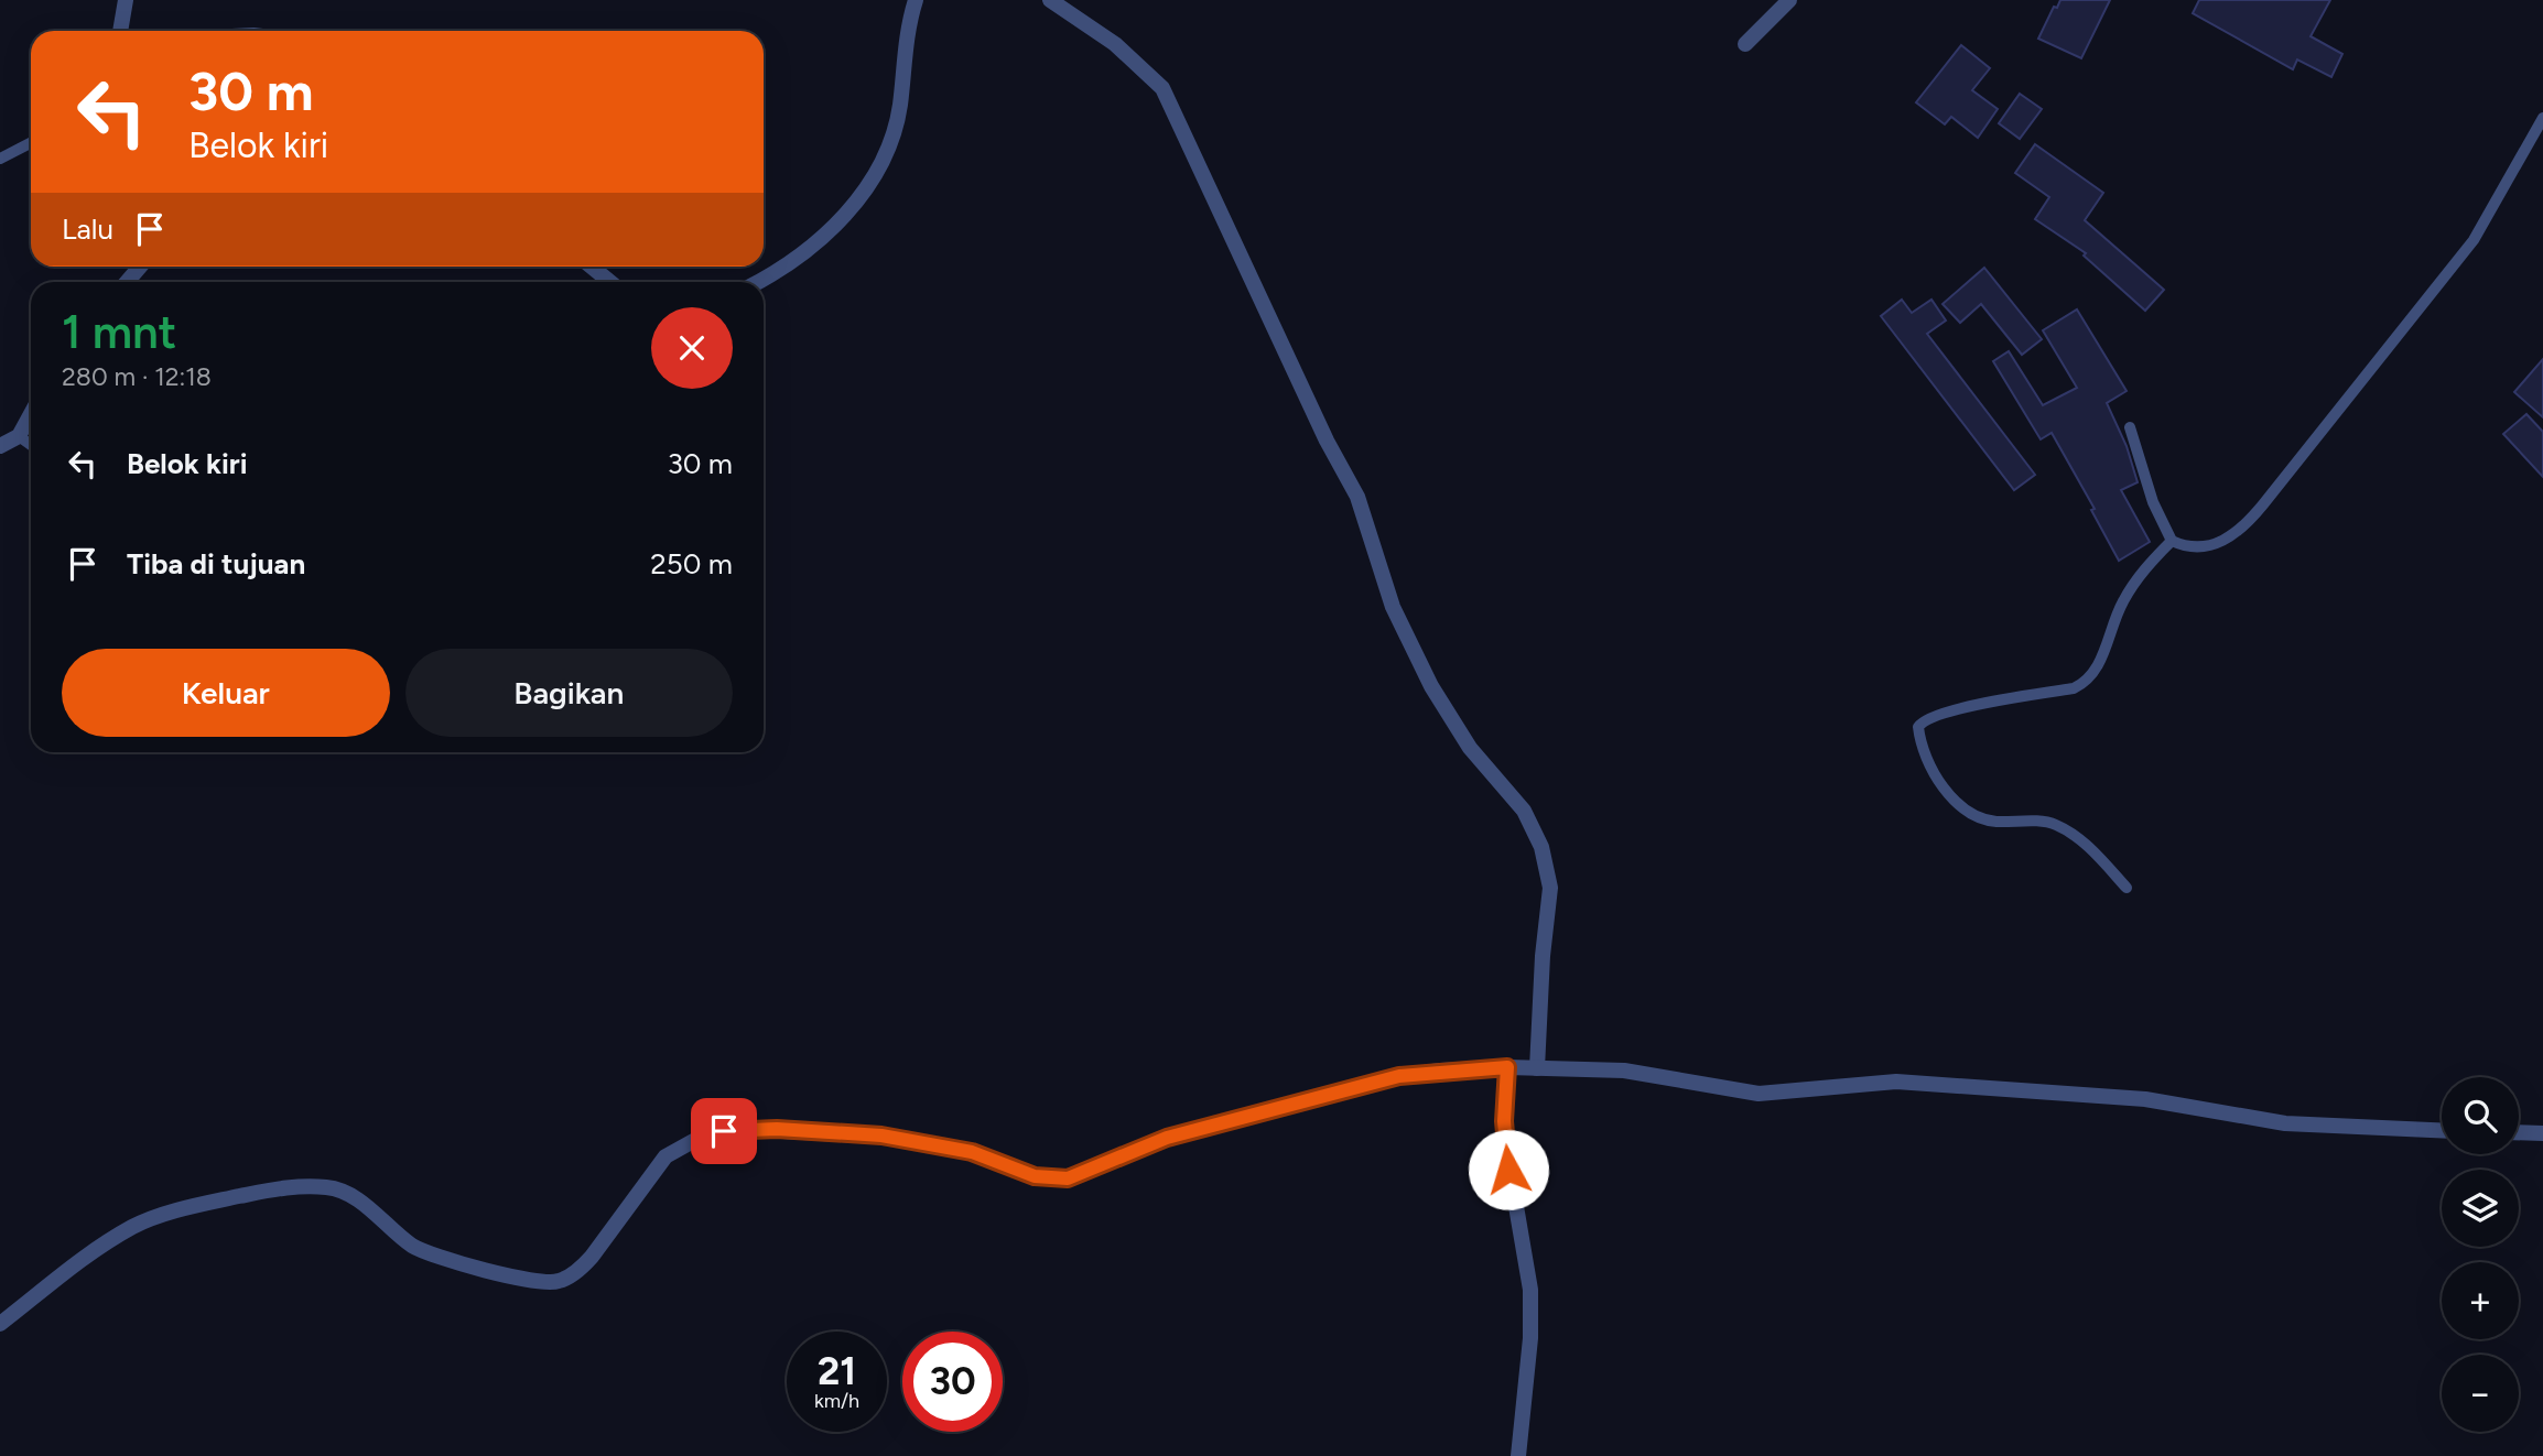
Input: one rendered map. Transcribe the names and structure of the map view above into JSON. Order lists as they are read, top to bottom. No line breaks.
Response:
{"page":{"turn":["30 m","Belok kiri"],"then":"Lalu","heading":["1 mnt","280 m · 12:18"],"list":[{"name":"Belok kiri","value":"30 m"},{"name":"Tiba di tujuan","value":"250 m"}],"buttons":["Keluar","Bagikan"],"map_buttons":["+","−"],"speed":"21 km/h","limit":"30"}}
